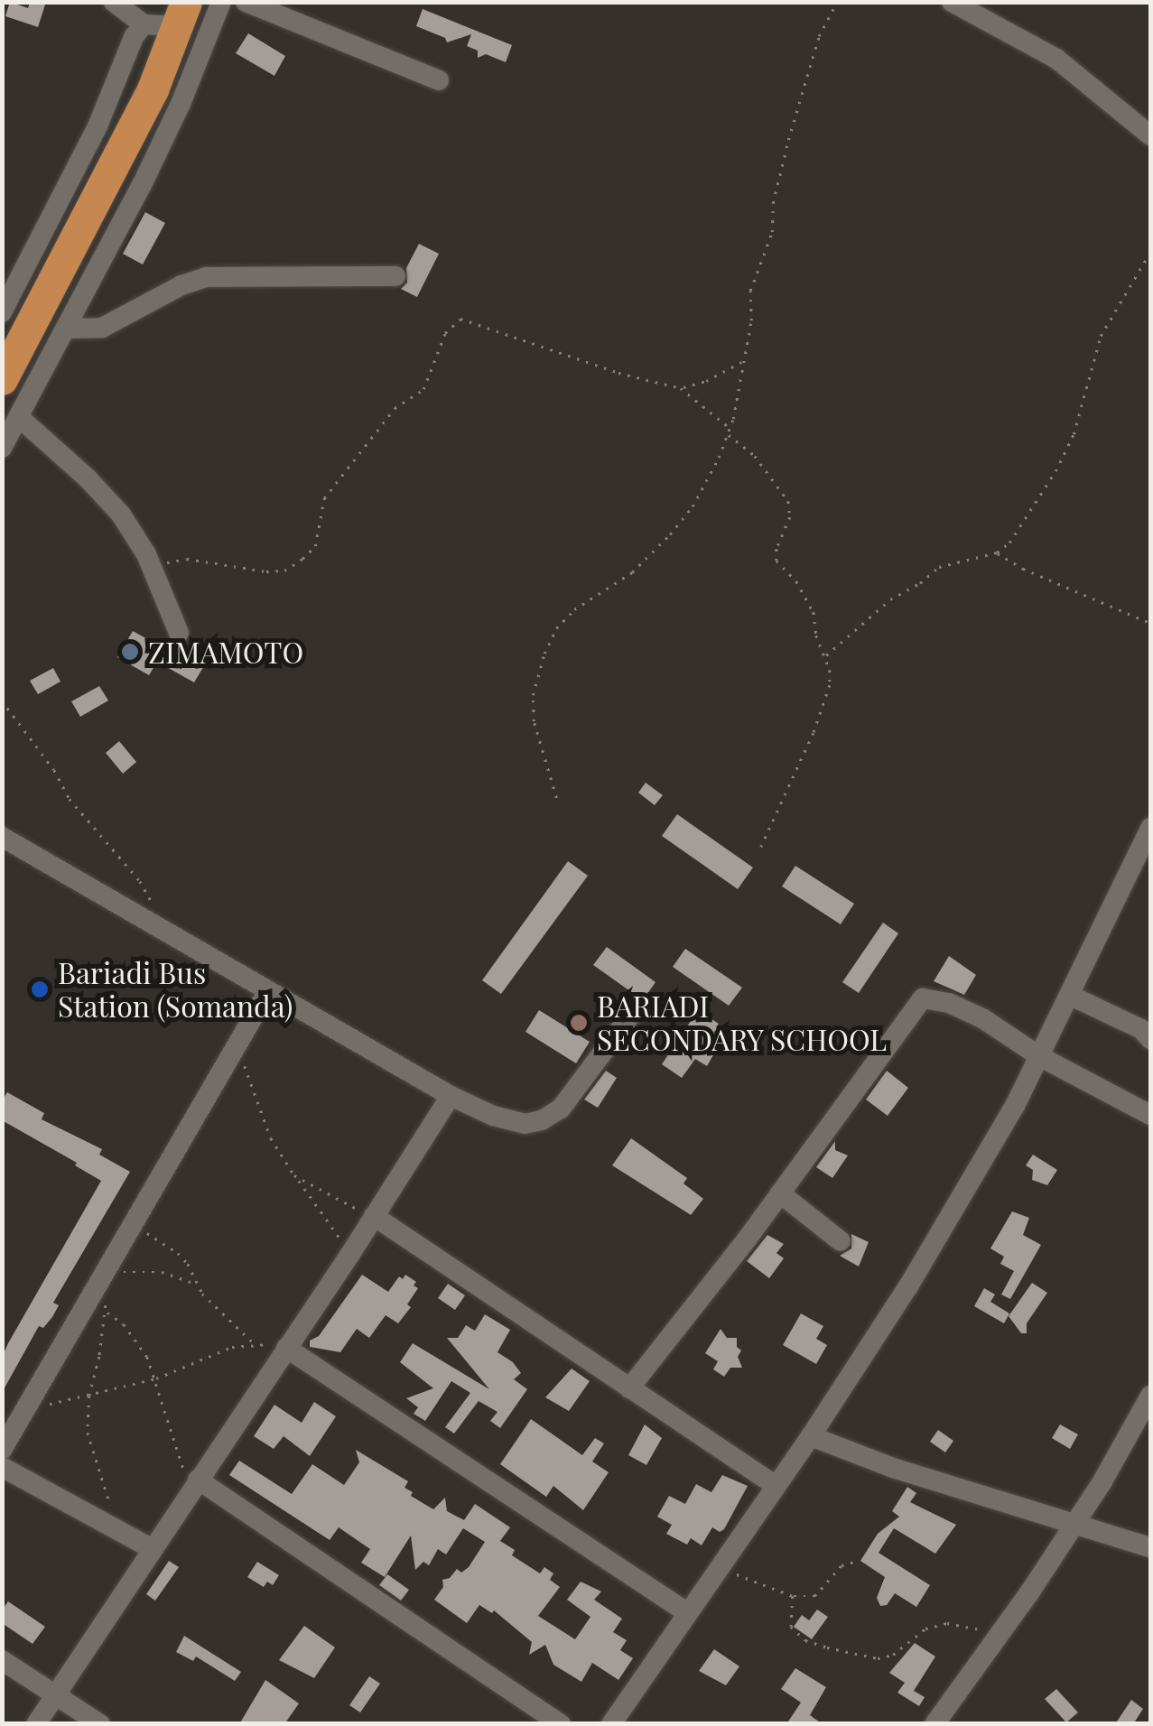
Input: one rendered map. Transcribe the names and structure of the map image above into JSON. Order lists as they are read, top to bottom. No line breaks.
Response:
{"places":["ZIMAMOTO","Bariadi Bus Station (Somanda)","BARIADI SECONDARY SCHOOL"]}
